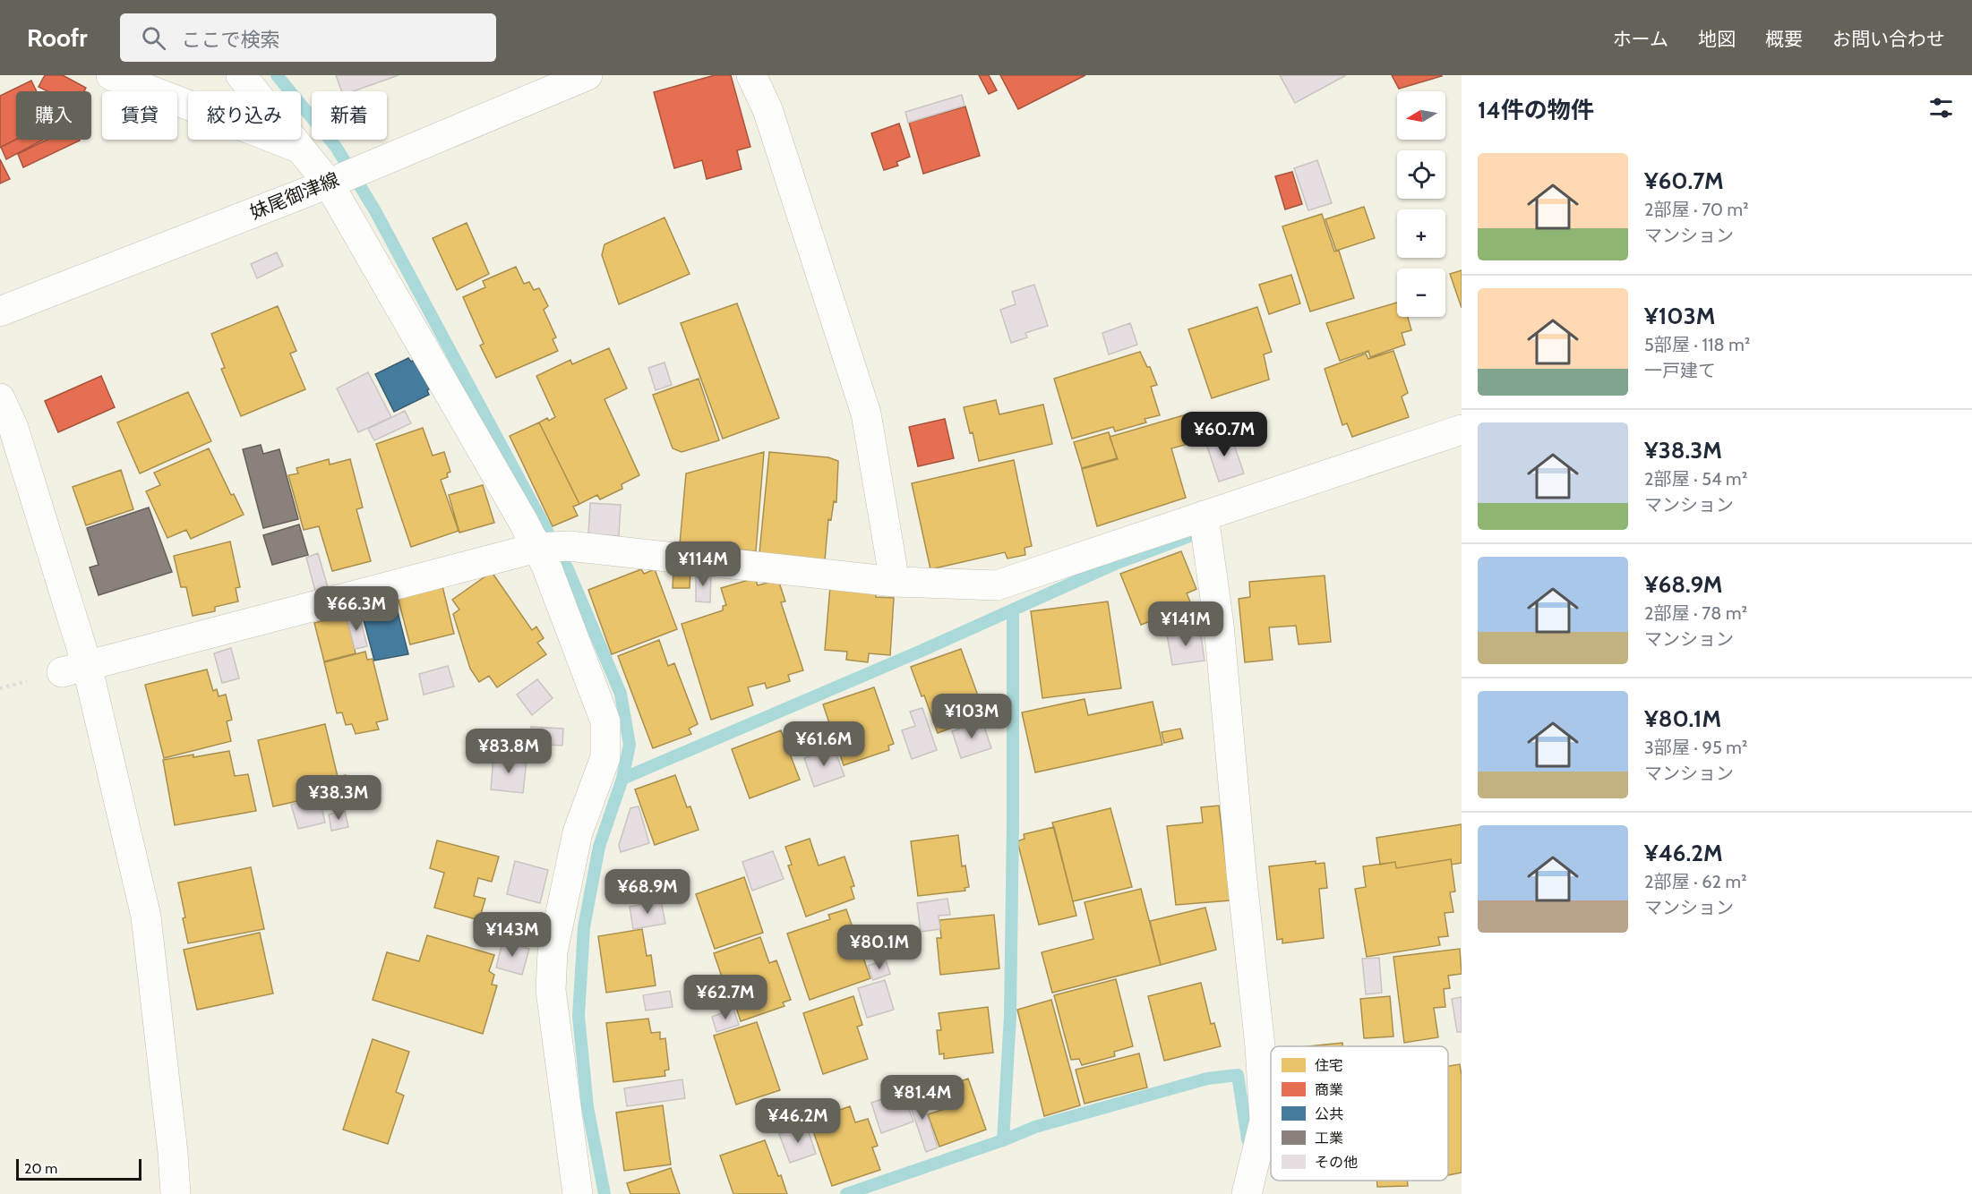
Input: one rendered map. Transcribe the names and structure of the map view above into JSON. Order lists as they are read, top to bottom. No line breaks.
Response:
{"streets":{"street":["妹尾御津線"]},"legend":["住宅","商業","公共","工業","その他"],"scale_bar":"20 m","north":"left","page":{"header":"Roofr","search":"ここで検索","nav":["ホーム","地図","概要","お問い合わせ"],"heading":"14件の物件","map_buttons":["+","−"],"chip":["購入","賃貸","絞り込み","新着"],"list":[{"name":"¥60.7M","note":"2部屋 · 70 m² · マンション"},{"name":"¥103M","note":"5部屋 · 118 m² · 一戸建て"},{"name":"¥38.3M","note":"2部屋 · 54 m² · マンション"},{"name":"¥68.9M","note":"2部屋 · 78 m² · マンション"},{"name":"¥80.1M","note":"3部屋 · 95 m² · マンション"},{"name":"¥46.2M","note":"2部屋 · 62 m² · マンション"}],"price":["¥60.7M","¥114M","¥66.3M","¥141M","¥103M","¥61.6M","¥83.8M","¥38.3M","¥68.9M","¥143M","¥80.1M","¥62.7M","¥81.4M","¥46.2M"],"scale":"20 m"}}
